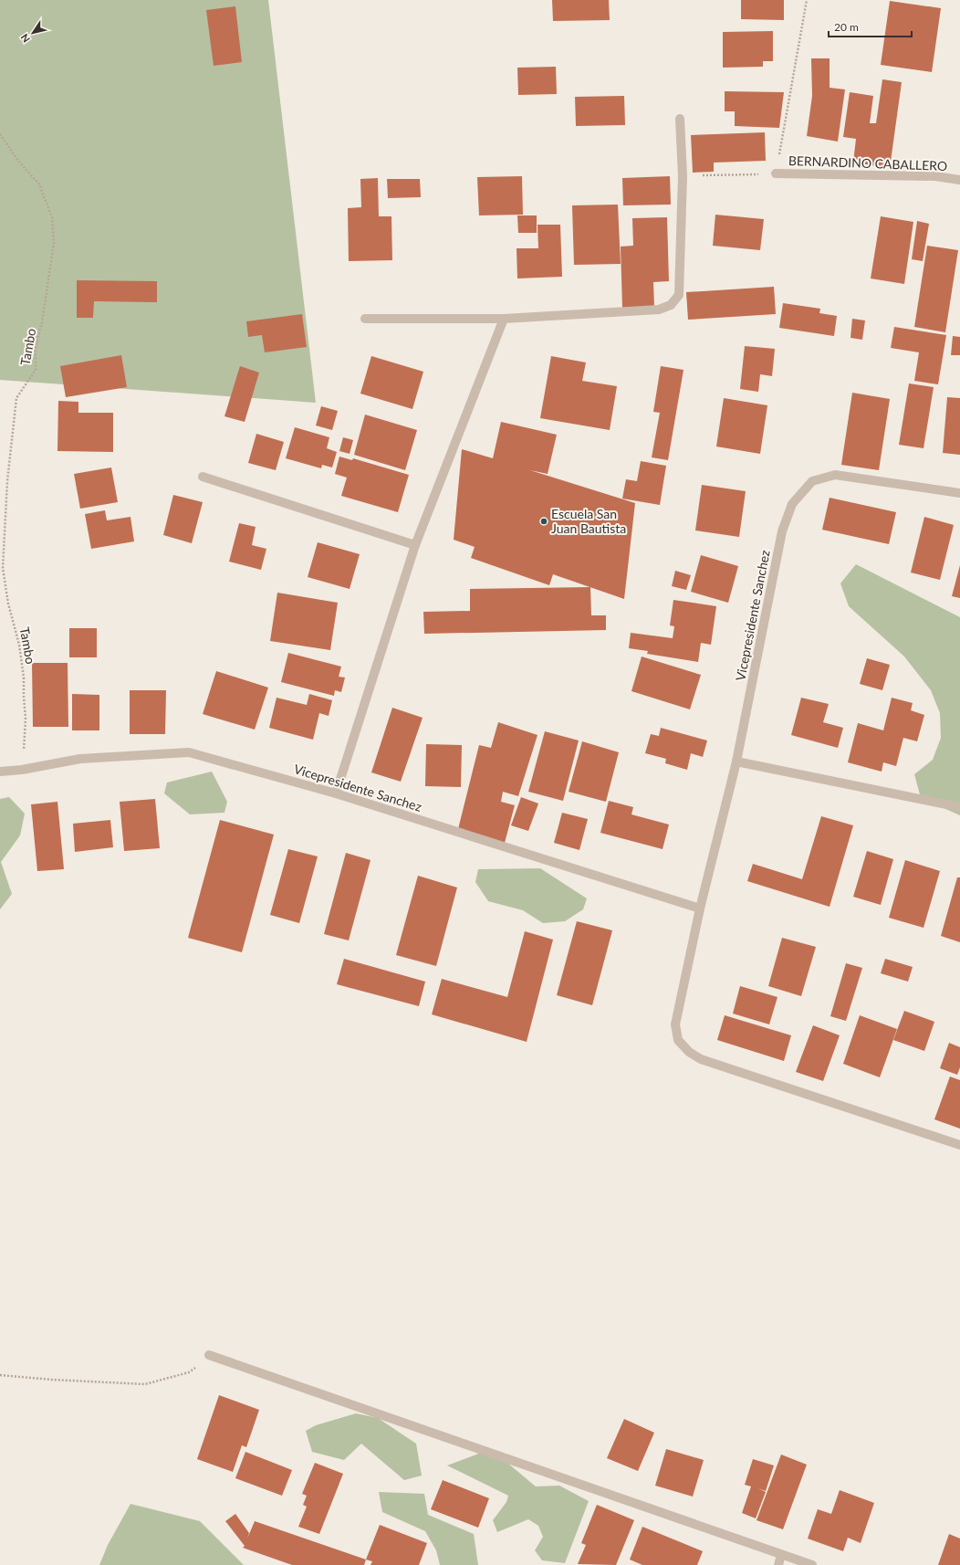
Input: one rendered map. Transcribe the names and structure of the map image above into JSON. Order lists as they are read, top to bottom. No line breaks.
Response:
{"streets":{"street":["BERNARDINO CABALLERO","Vicepresidente Sanchez"],"path":["Tambo"]},"crossings":[["Tambo","Vicepresidente Sanchez"]],"places":["Escuela San Juan Bautista"],"scale_bar":"20 m","north":"bottom left"}
